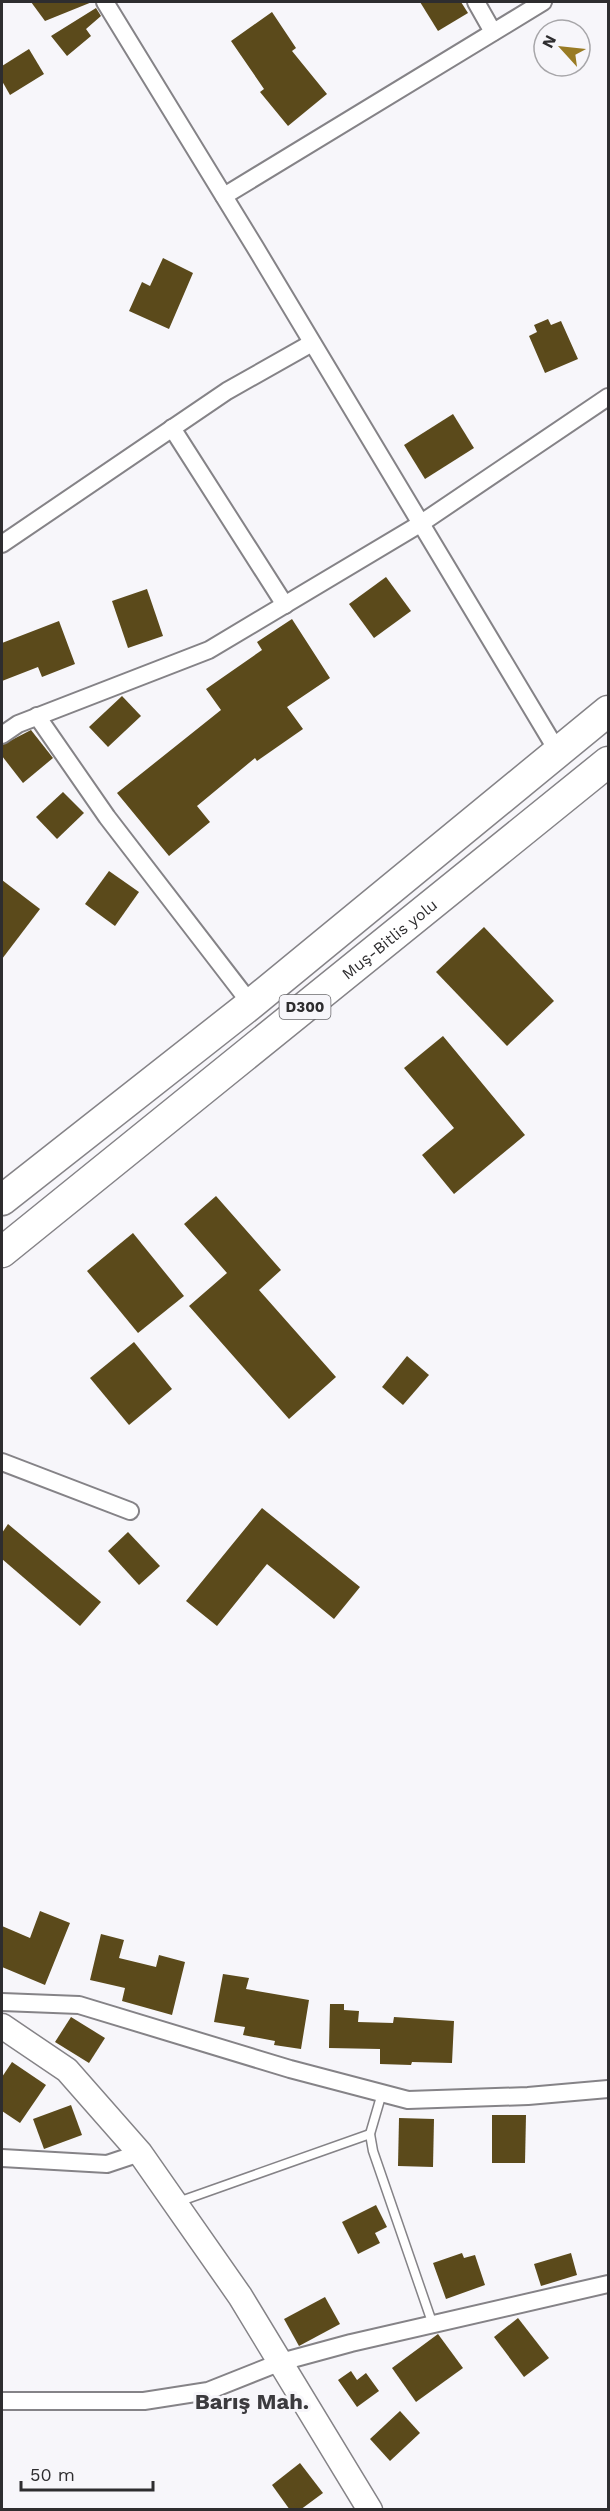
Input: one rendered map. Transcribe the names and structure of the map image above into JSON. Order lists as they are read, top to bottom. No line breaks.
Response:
{"streets":{"highway":["Muş-Bitlis yolu","D300"]},"districts":["Barış Mah."],"scale_bar":"50 m","north":"top left"}
